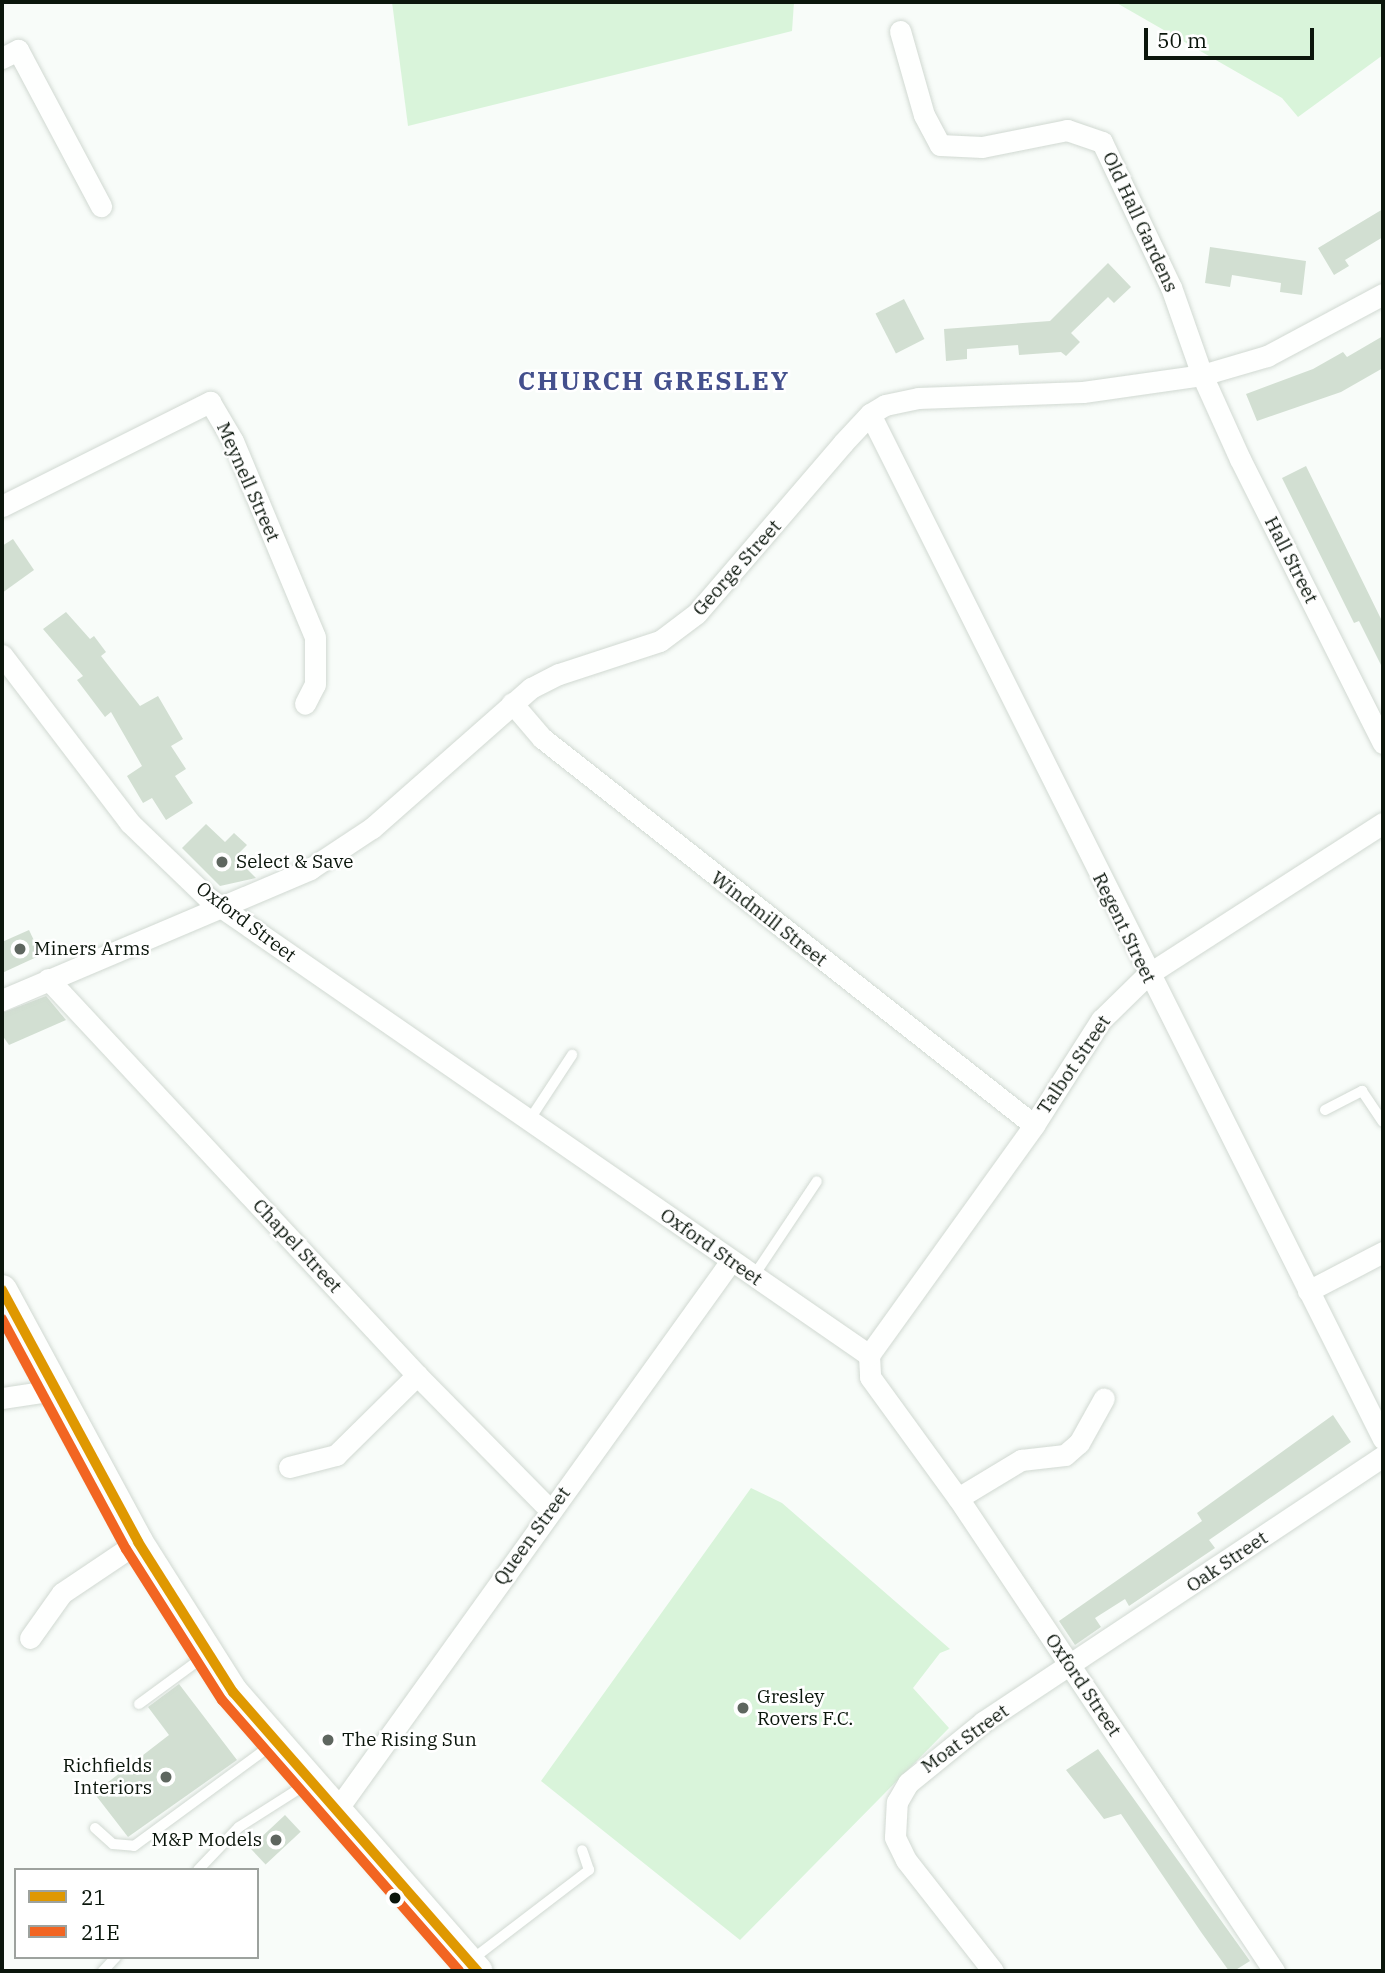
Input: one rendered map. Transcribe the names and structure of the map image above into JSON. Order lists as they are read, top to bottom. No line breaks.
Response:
{"streets":{"street":["Old Hall Gardens","Meynell Street","Hall Street","George Street","Windmill Street","Oxford Street","Regent Street","Talbot Street","Chapel Street","Queen Street","Oak Street","Moat Street"]},"crossings":[["Old Hall Gardens","Hall Street"],["Old Hall Gardens","George Street"],["Hall Street","George Street"],["George Street","Windmill Street"],["George Street","Oxford Street"],["George Street","Regent Street"],["George Street","Chapel Street"],["Windmill Street","Talbot Street"],["Oxford Street","Talbot Street"],["Oxford Street","Queen Street"],["Oxford Street","Oak Street"],["Oxford Street","Moat Street"],["Regent Street","Talbot Street"],["Chapel Street","Queen Street"],["Oak Street","Moat Street"]],"districts":["CHURCH GRESLEY"],"places":["Select & Save","Miners Arms","Gresley Rovers F.C.","The Rising Sun","Richfields Interiors","M&P Models"],"lines":["transit line 21","transit line 21E"],"legend":["21","21E"],"scale_bar":"50 m"}
